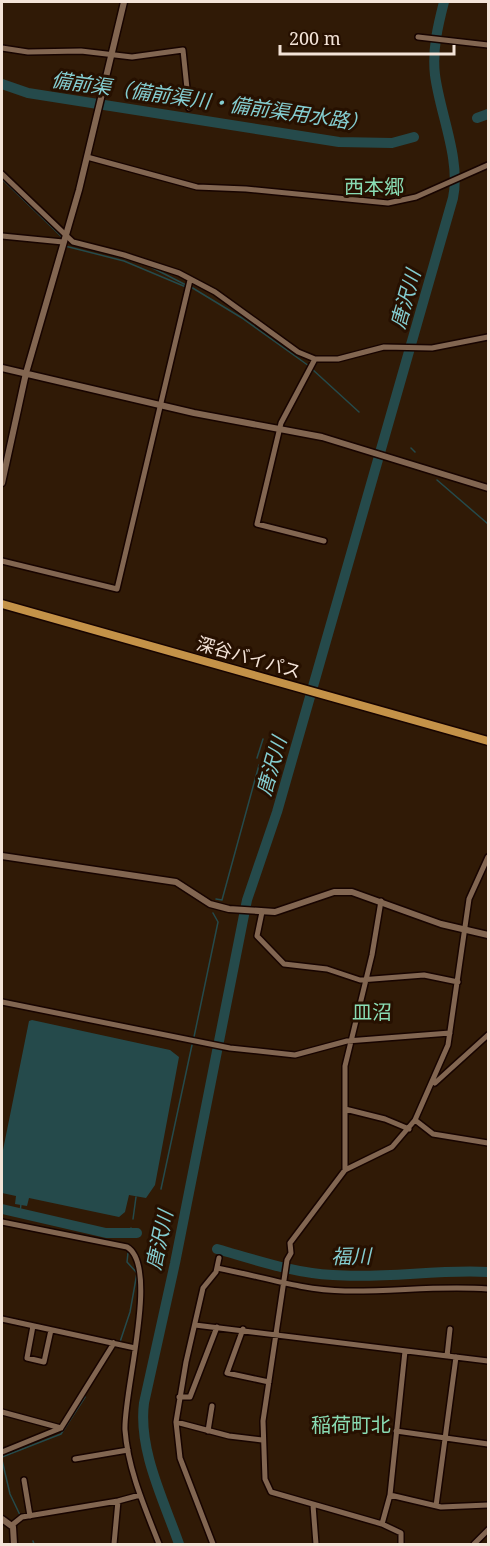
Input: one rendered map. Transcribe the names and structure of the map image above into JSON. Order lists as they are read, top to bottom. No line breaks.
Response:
{"streets":{"highway":["深谷バイパス"]},"districts":["西本郷","皿沼","稲荷町北"],"water":["備前渠（備前渠川・備前渠用水路）","唐沢川","福川"],"scale_bar":"200 m"}
